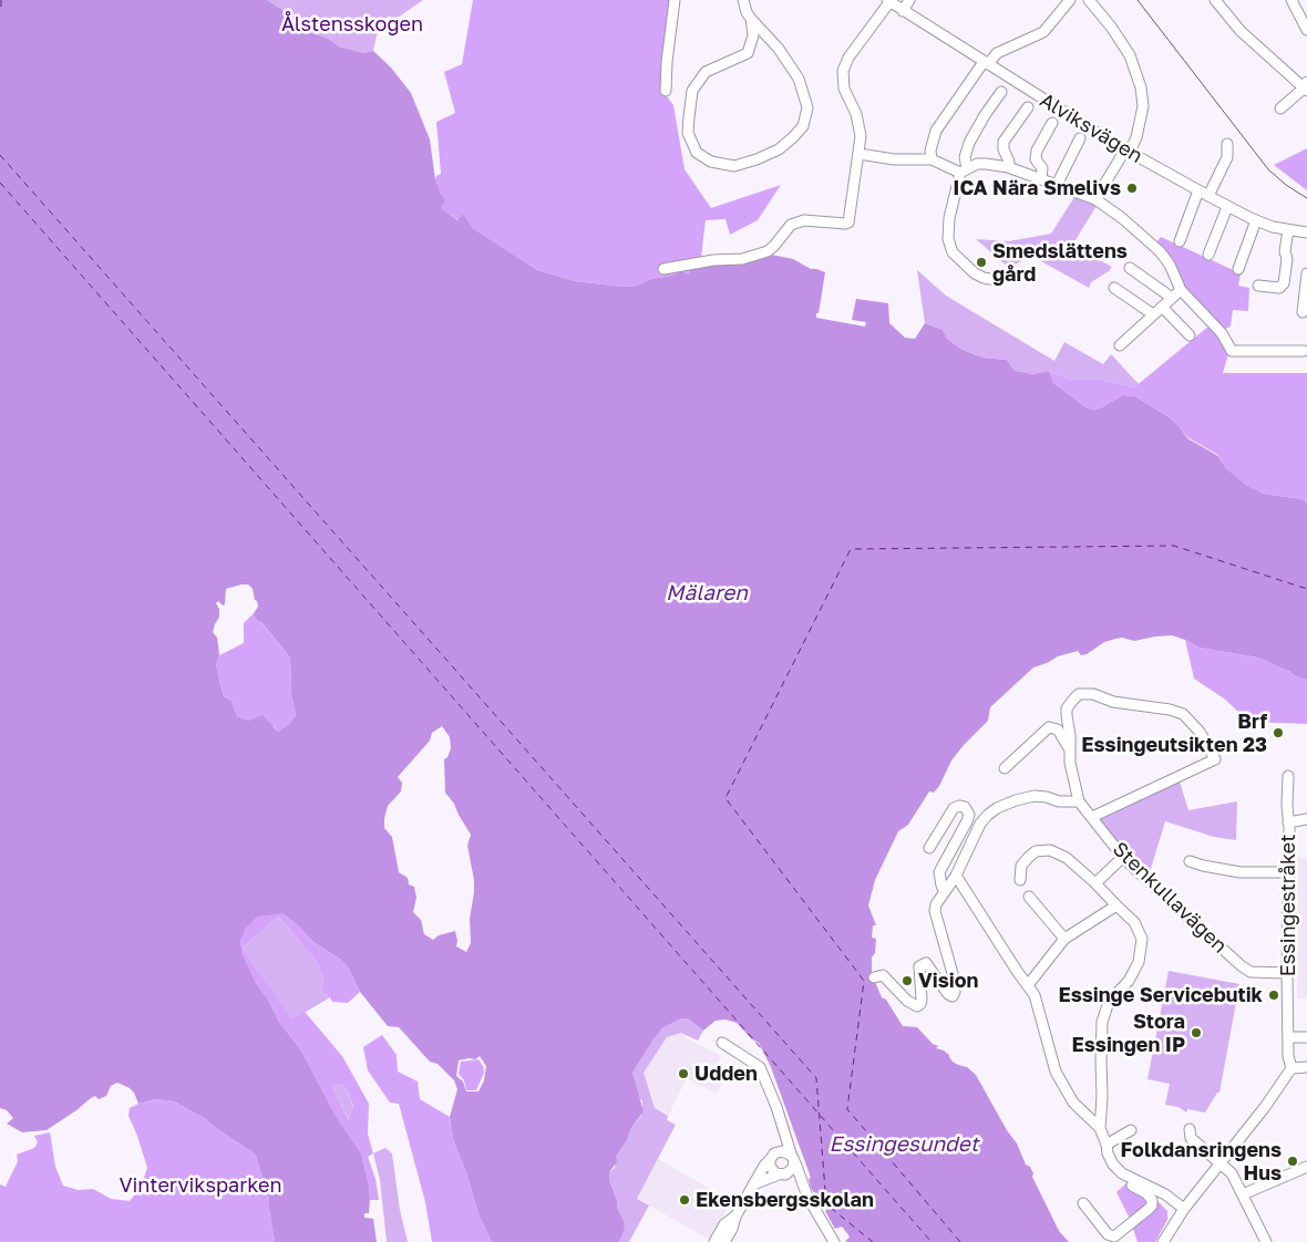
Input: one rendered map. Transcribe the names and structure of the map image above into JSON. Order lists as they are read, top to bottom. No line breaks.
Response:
{"streets":{"street":["Alviksvägen","Stenkullavägen","Essingestråket"]},"crossings":[["Stenkullavägen","Essingestråket"]],"water":["Mälaren","Essingesundet"],"parks":["Ålstensskogen","Vinterviksparken"],"places":["ICA Nära Smelivs","Smedslättens gård","Brf Essingeutsikten 23","Vision","Essinge Servicebutik","Stora Essingen IP","Udden","Folkdansringens Hus","Ekensbergsskolan"]}
